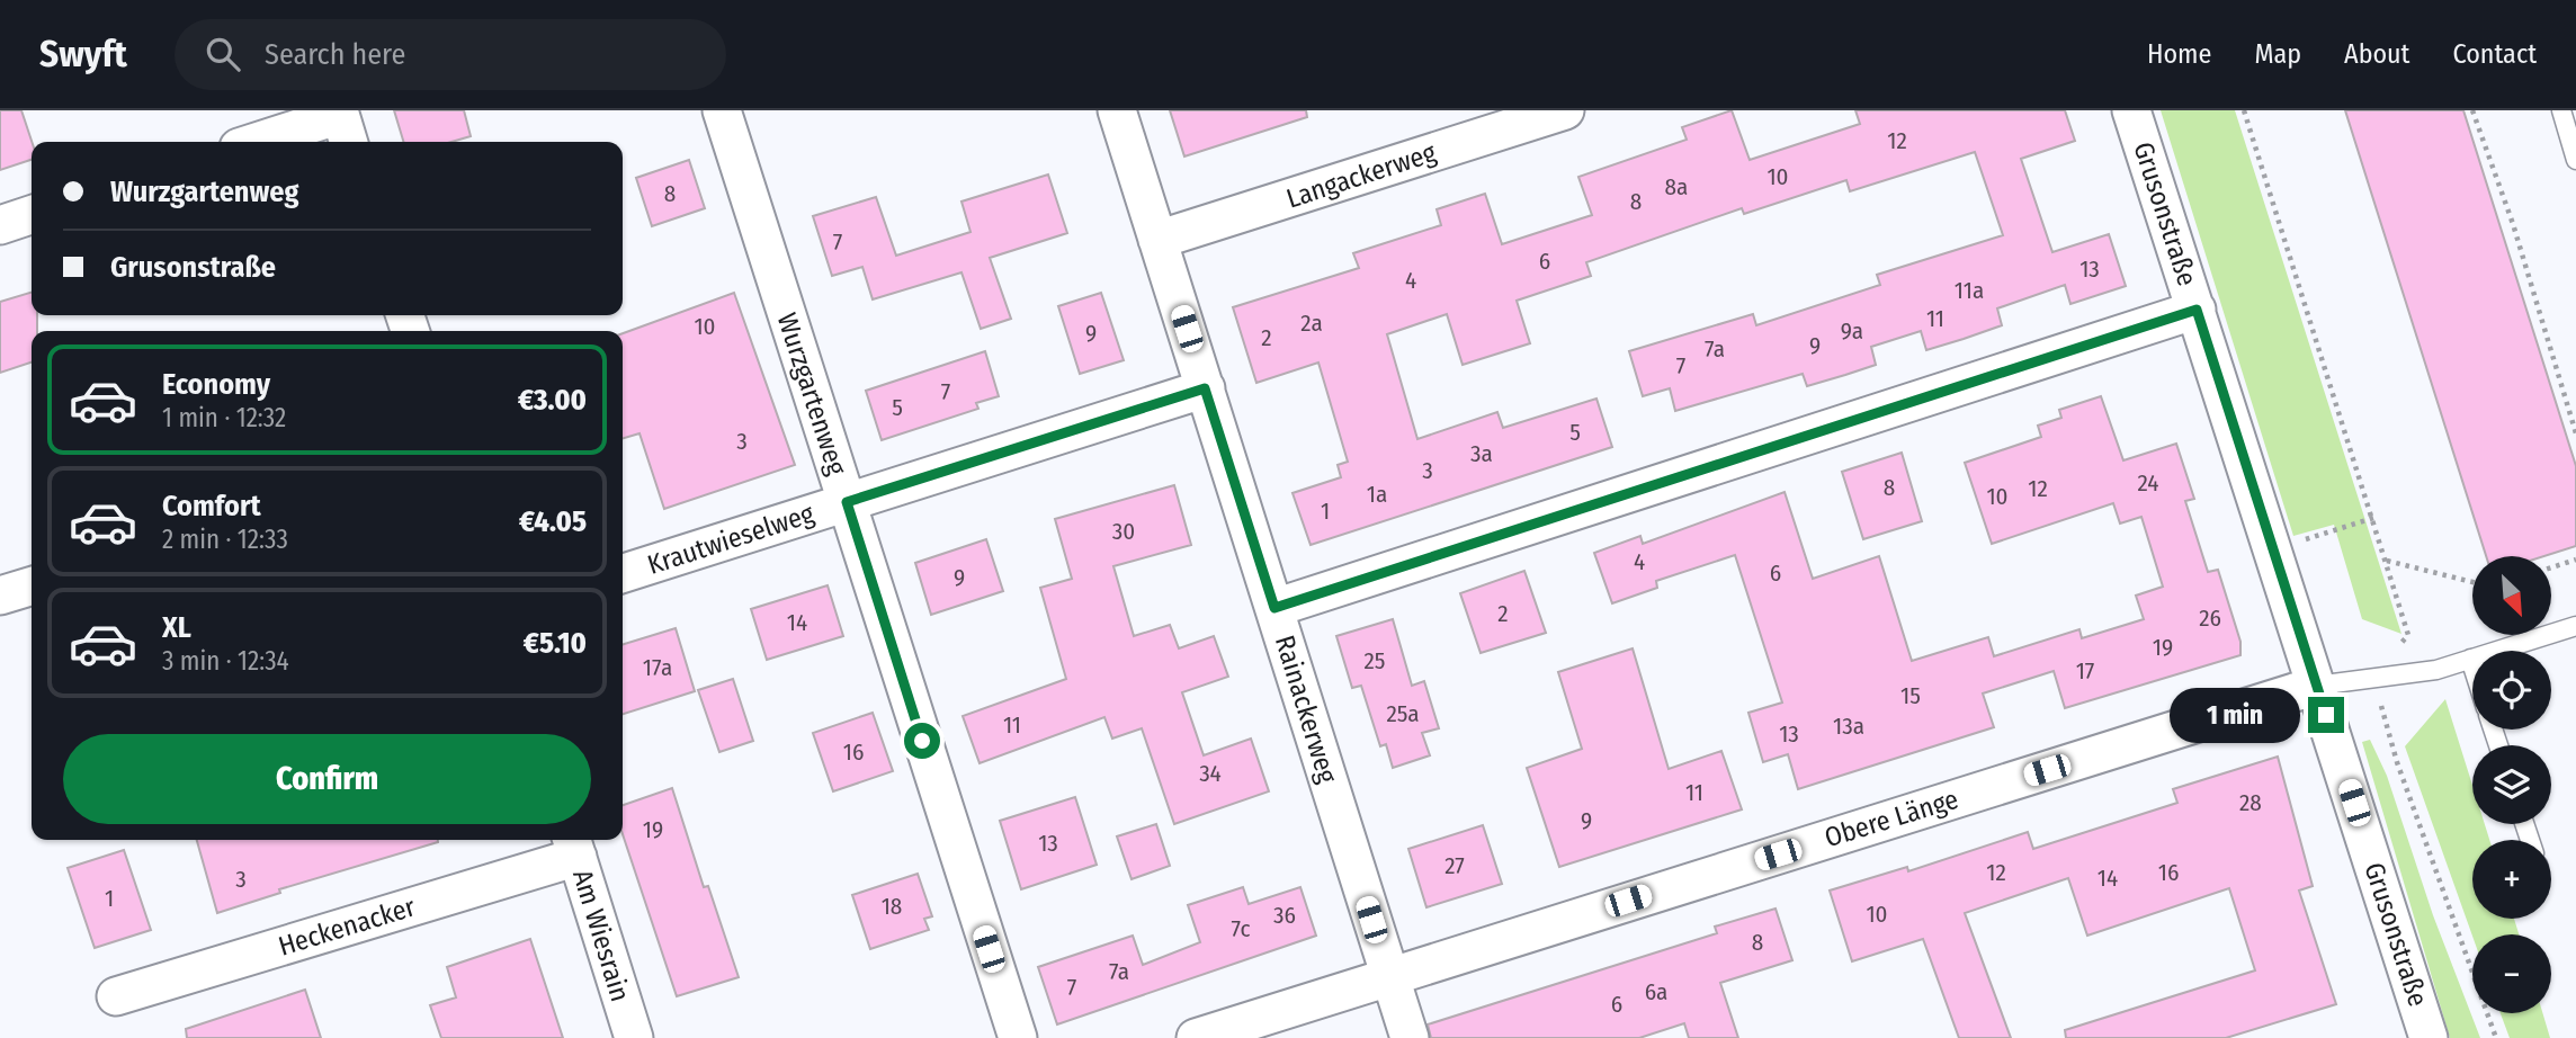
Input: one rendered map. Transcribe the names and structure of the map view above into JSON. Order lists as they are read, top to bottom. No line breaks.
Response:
{"streets":{"street":["Langackerweg","Grusonstraße","Wurzgartenweg","Krautwieselweg","Rainackerweg","Obere Länge","Heckenacker","Am Wiesrain"]},"crossings":[["Langackerweg","Rainackerweg"],["Grusonstraße","Obere Länge"],["Wurzgartenweg","Krautwieselweg"],["Krautwieselweg","Rainackerweg"],["Rainackerweg","Obere Länge"],["Heckenacker","Am Wiesrain"]],"house_numbers":["12","10","8a","8","8","7","6","13","4","11a","11","2a","10","9a","9","2","9","7a","7","7","5","5","3","3a","3","24","8","12","1a","10","1","30","4","6","9","2","26","14","19","25","17a","17","15","25a","11","13a","13","16","34","11","28","9","19","13","27","12","16","14","3","1","18","10","36","7c","8","7a","7","6a","6"],"north":"bottom right","page":{"header":"Swyft","search":"Search here","nav":["Home","Map","About","Contact"],"banner":["Wurzgartenweg","Grusonstraße"],"list":[{"name":"Economy","note":"1 min · 12:32","value":"€3.00"},{"name":"Comfort","note":"2 min · 12:33","value":"€4.05"},{"name":"XL","note":"3 min · 12:34","value":"€5.10"}],"map_buttons":["+","−"],"bubble":"1 min","buttons":"Confirm"}}
